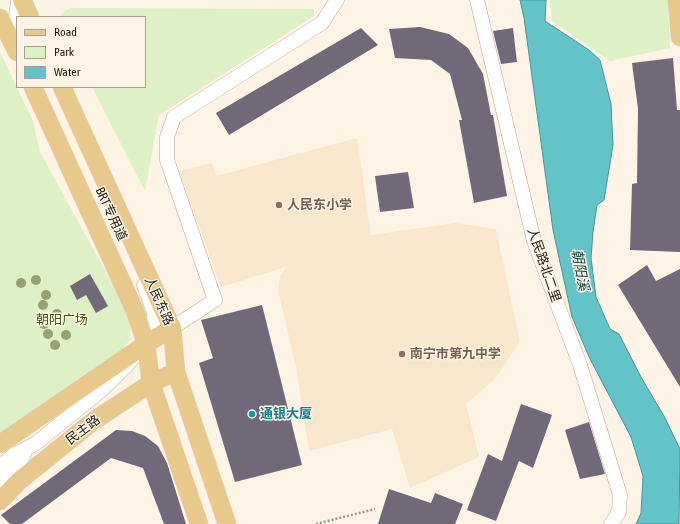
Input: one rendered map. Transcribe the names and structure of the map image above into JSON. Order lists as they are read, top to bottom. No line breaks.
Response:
{"streets":{"main road":["人民东路","民主路"],"street":["BRT专用道","人民路北二里"]},"crossings":[["BRT专用道","人民东路"],["人民东路","民主路"]],"water":["朝阳溪"],"parks":["朝阳广场"],"places":["人民东小学","南宁市第九中学","通银大厦"],"legend":["Road","Park","Water"]}
